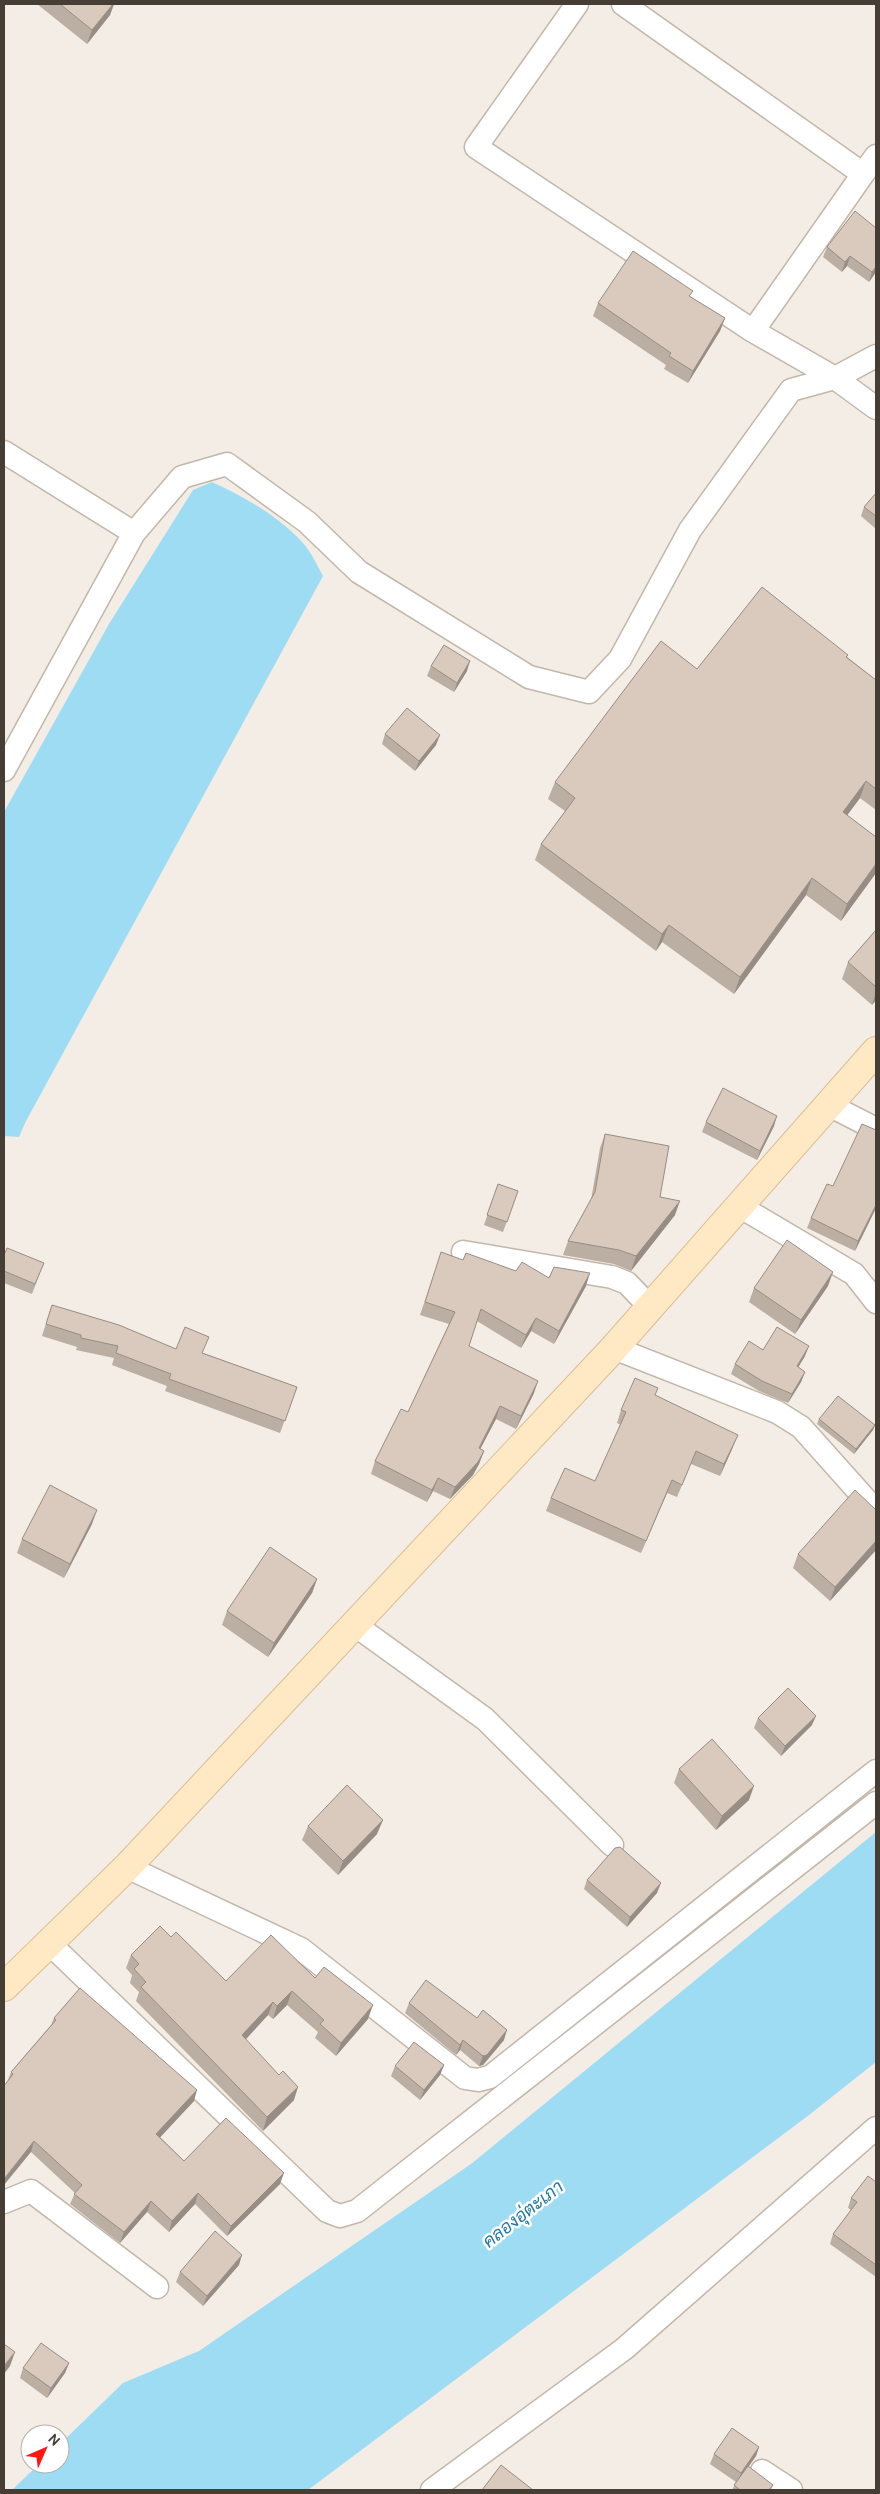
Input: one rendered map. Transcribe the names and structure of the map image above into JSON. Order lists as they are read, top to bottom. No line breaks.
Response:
{"water":["คลองอุ่ตะเภา"],"north":"top right"}
